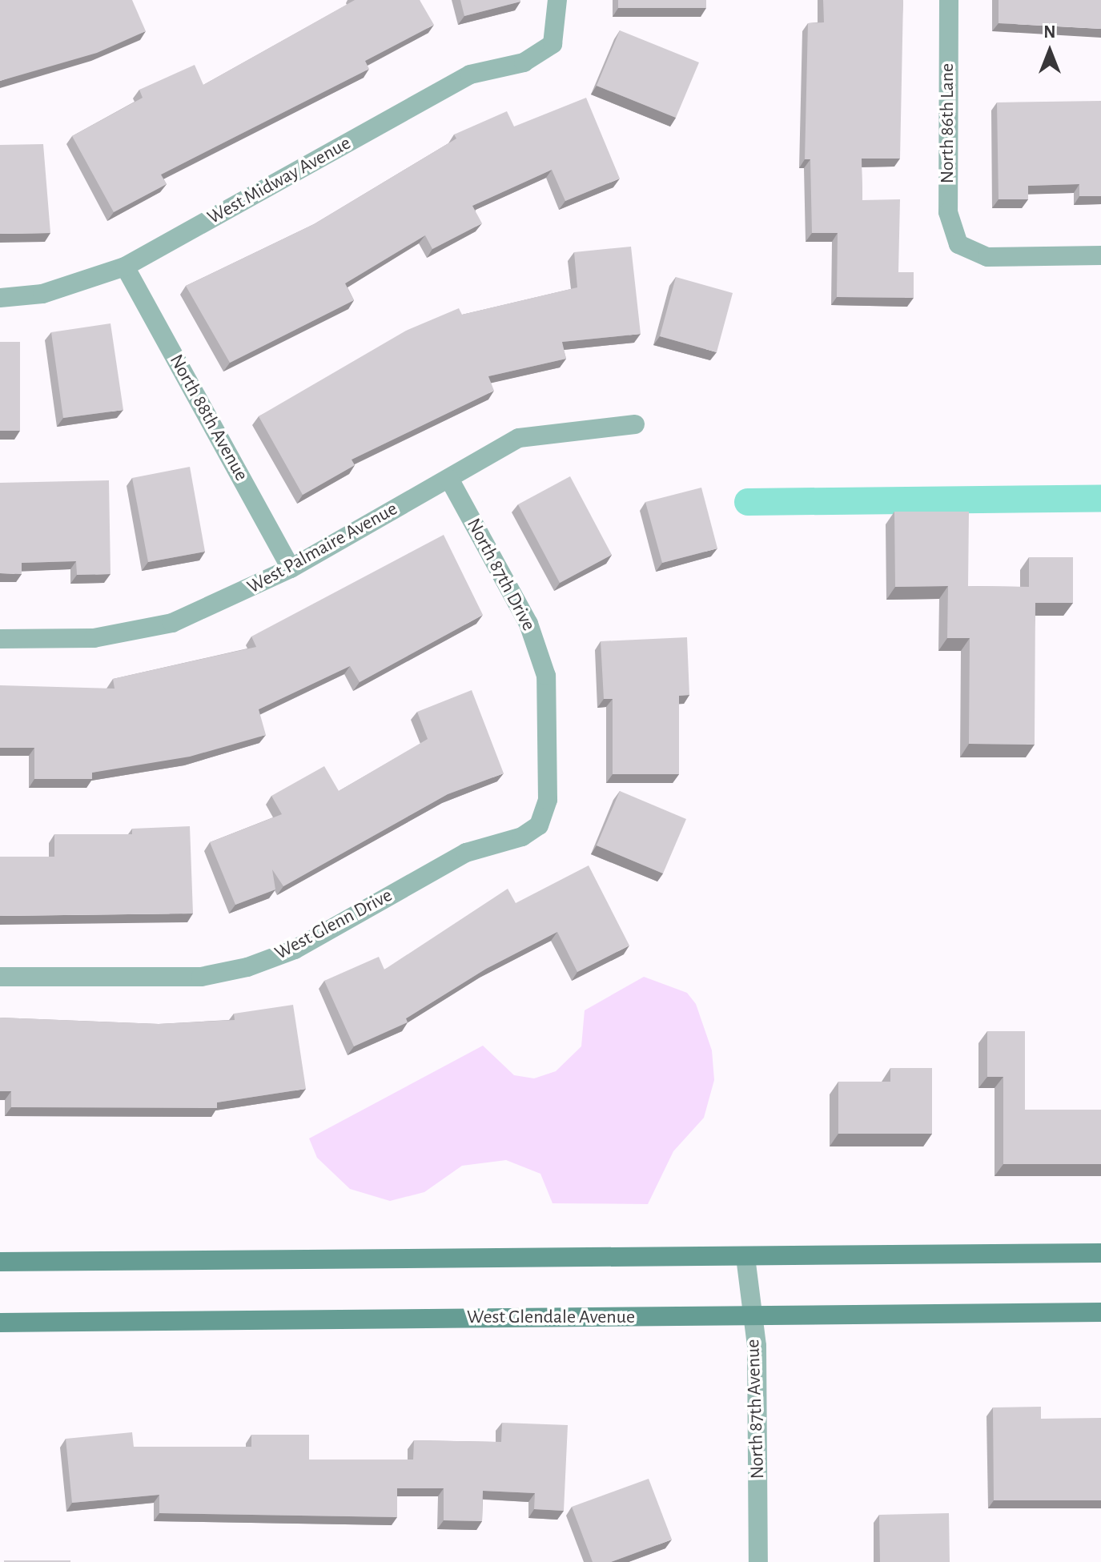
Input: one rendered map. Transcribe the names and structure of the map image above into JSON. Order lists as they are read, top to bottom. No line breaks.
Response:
{"streets":{"main road":["West Glendale Avenue"],"street":["North 86th Lane","West Midway Avenue","North 88th Avenue","West Palmaire Avenue","North 87th Drive","West Glenn Drive","North 87th Avenue"]},"crossings":[["West Midway Avenue","North 88th Avenue"],["North 88th Avenue","West Palmaire Avenue"],["West Palmaire Avenue","North 87th Drive"],["North 87th Drive","West Glenn Drive"],["West Glendale Avenue","North 87th Avenue"]],"north":"top"}
